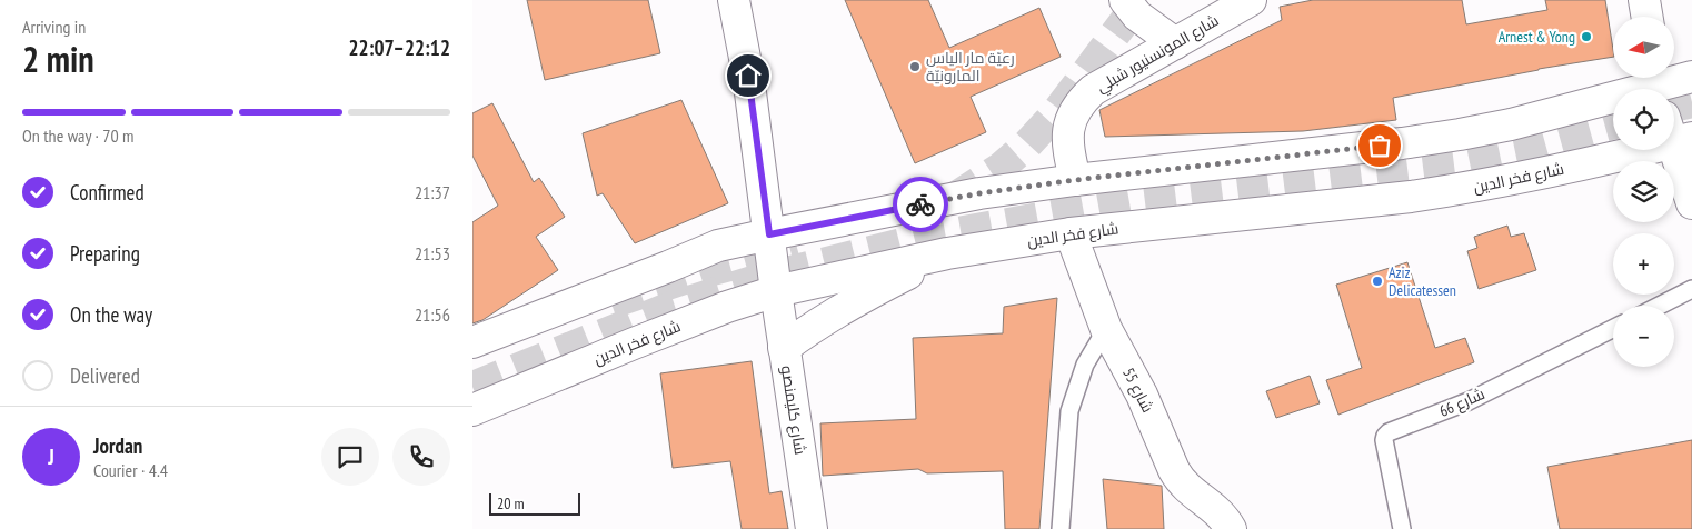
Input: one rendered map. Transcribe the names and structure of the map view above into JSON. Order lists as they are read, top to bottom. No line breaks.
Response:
{"streets":{"main road":["شارع المونسنيور شبلي","شارع فخر الدين","شارع 55","شارع كليمنصو"],"lane":["شارع 66"]},"crossings":[["شارع فخر الدين","شارع 55"],["شارع فخر الدين","شارع كليمنصو"]],"places":["Arnest & Yong","رعيّة مار الياس المارونيّة","Aziz Delicatessen"],"scale_bar":"20 m","north":"left","page":{"heading":["2 min","Arriving in","22:07–22:12"],"panel":["Jordan","Courier · 4.4"],"map_buttons":["+","−"],"bar":"On the way · 70 m","list":[["Confirmed","21:37"],["Preparing","21:53"],["On the way","21:56"],"Delivered"],"round":"J","scale":"20 m"}}
